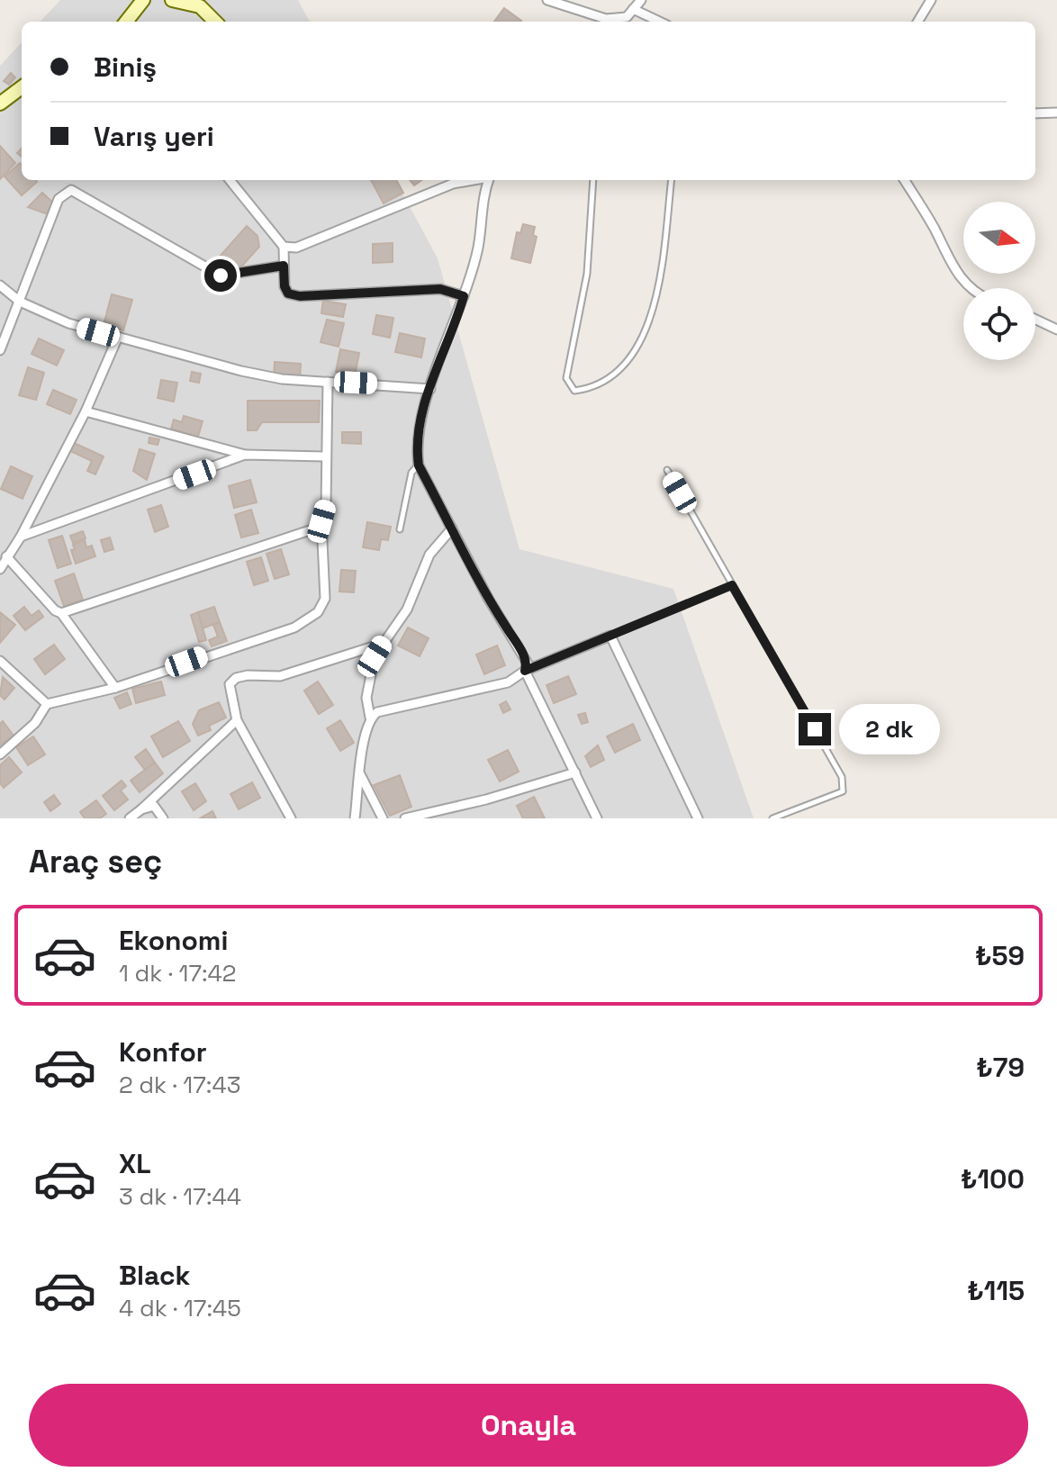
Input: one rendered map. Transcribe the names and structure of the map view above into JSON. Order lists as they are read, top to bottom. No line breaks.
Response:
{"north":"right","page":{"banner":["Biniş","Varış yeri"],"bubble":"2 dk","heading":"Araç seç","list":[{"name":"Ekonomi","note":"1 dk · 17:42","value":"₺59"},{"name":"Konfor","note":"2 dk · 17:43","value":"₺79"},{"name":"XL","note":"3 dk · 17:44","value":"₺100"},{"name":"Black","note":"4 dk · 17:45","value":"₺115"}],"buttons":"Onayla"}}
